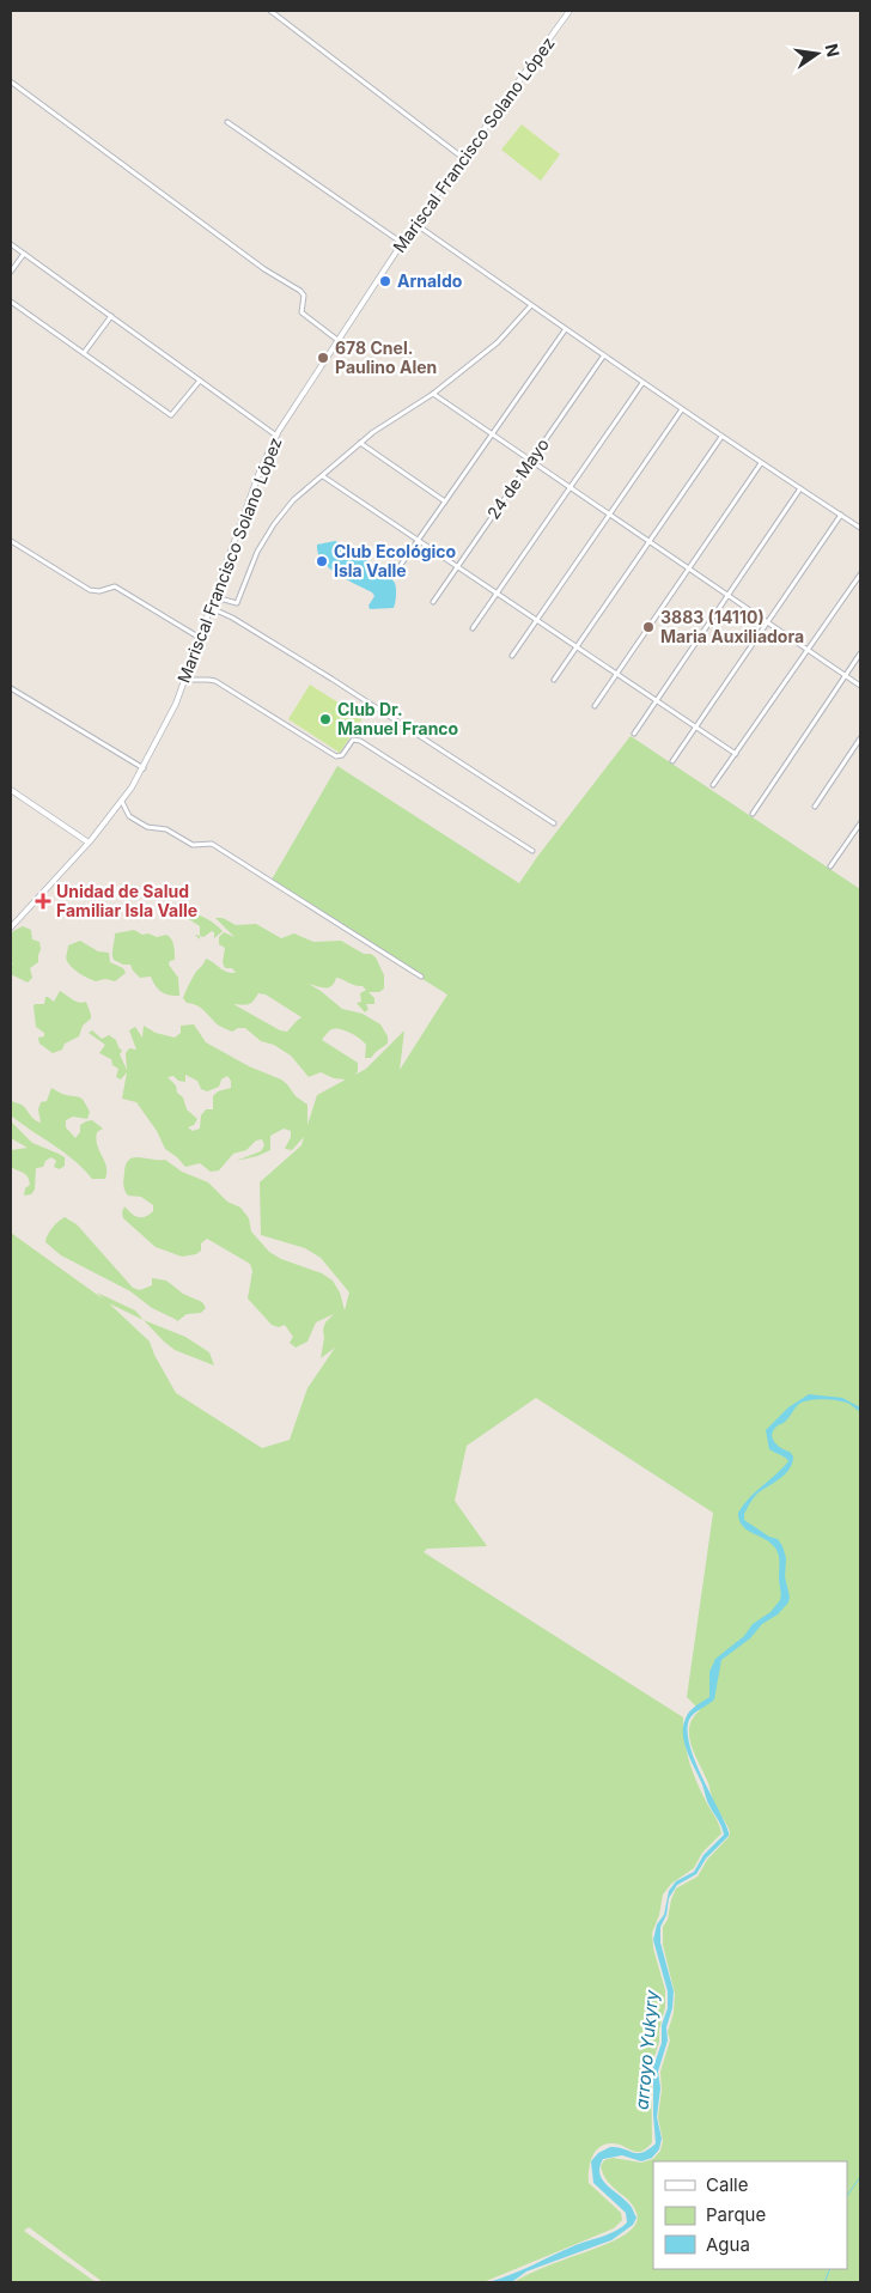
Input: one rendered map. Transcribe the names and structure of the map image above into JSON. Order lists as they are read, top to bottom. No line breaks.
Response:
{"streets":{"street":["Mariscal Francisco Solano López","24 de Mayo"]},"water":["arroyo Yukyry"],"places":{"other":["Arnaldo","678 Cnel. Paulino Alen","Club Ecológico Isla Valle","3883 (14110) Maria Auxiliadora","Club Dr. Manuel Franco"],"health":["Unidad de Salud Familiar Isla Valle"]},"legend":["Calle","Parque","Agua"],"north":"right"}
